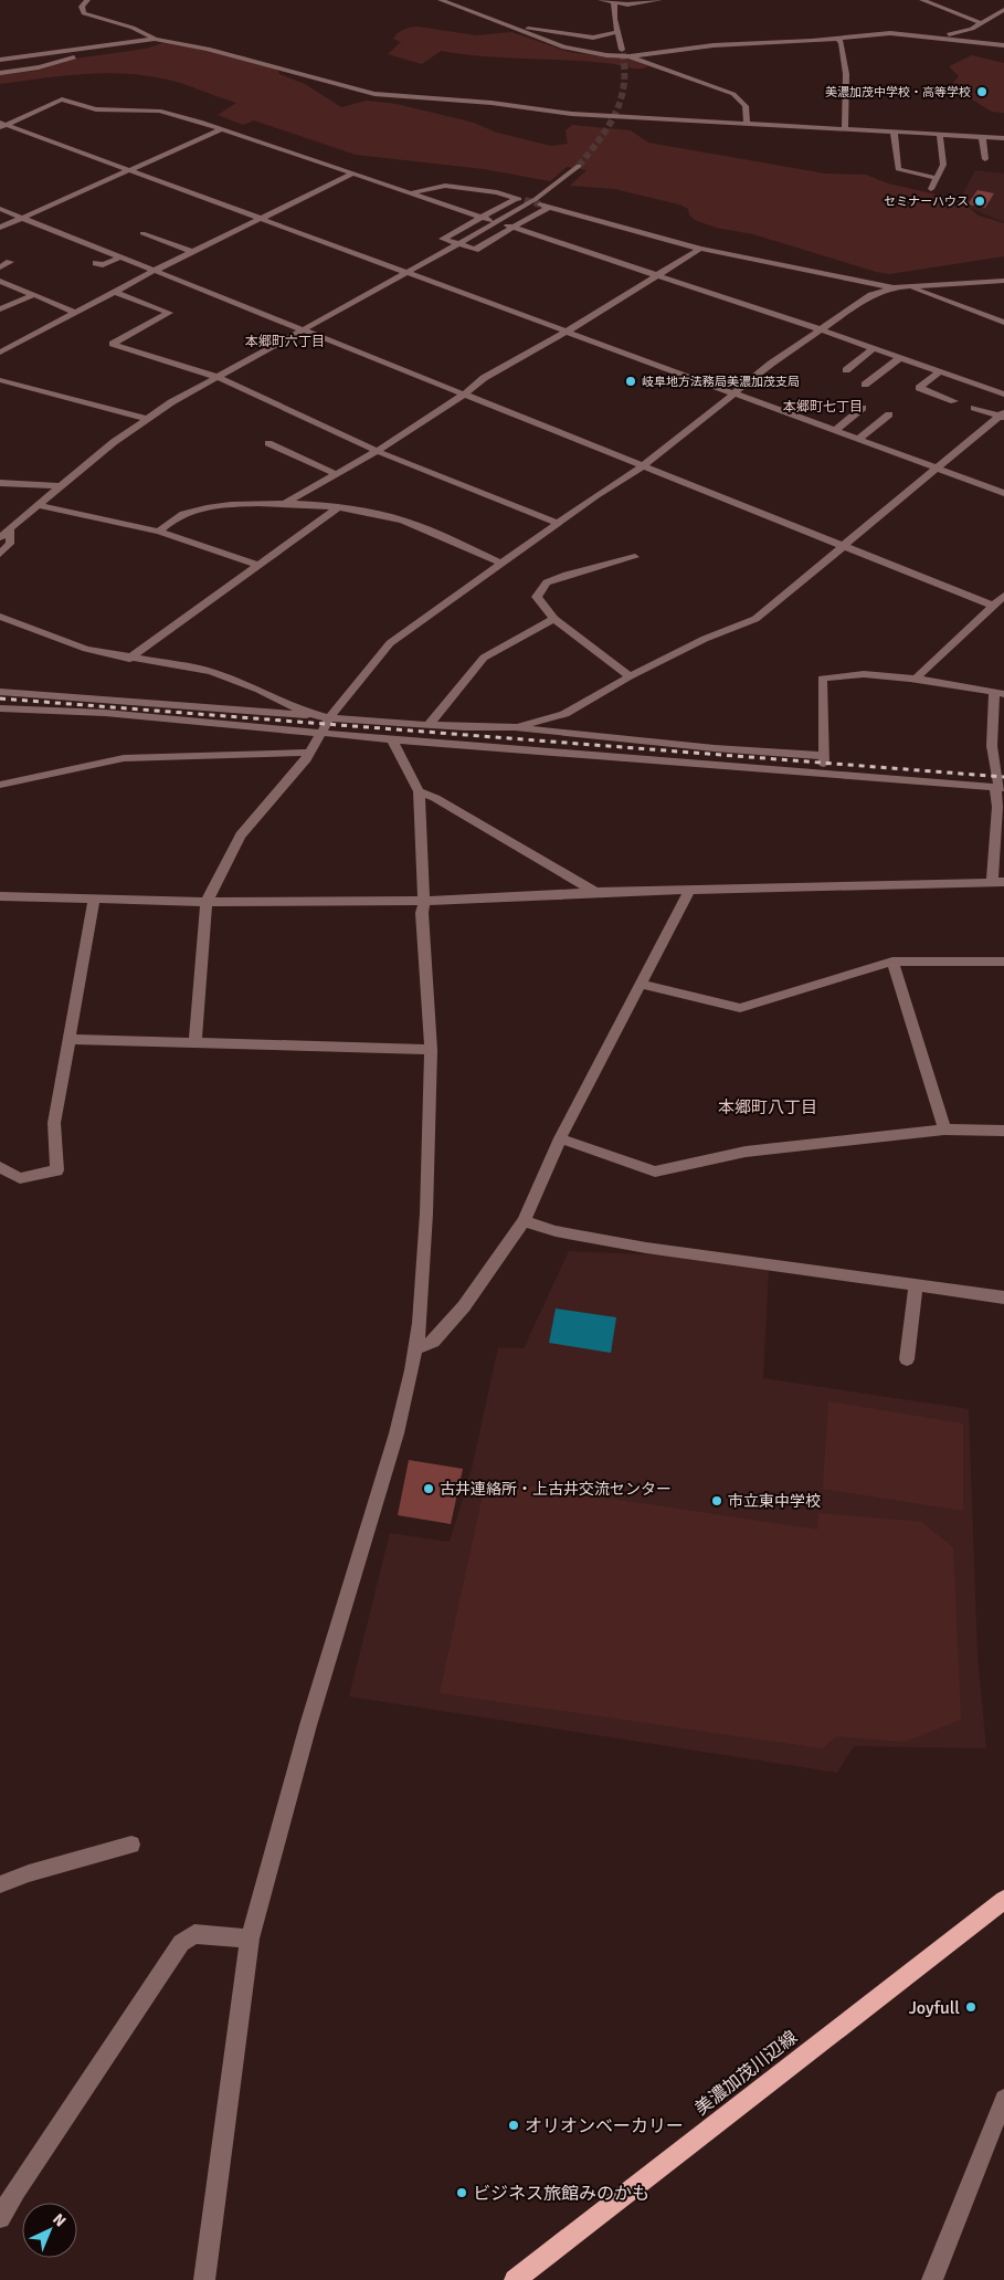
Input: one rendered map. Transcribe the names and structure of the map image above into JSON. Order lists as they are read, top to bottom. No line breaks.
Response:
{"streets":{"main road":["美濃加茂川辺線"]},"districts":["本郷町六丁目","本郷町七丁目","本郷町八丁目"],"places":["美濃加茂中学校・高等学校","セミナーハウス","岐阜地方法務局美濃加茂支局","古井連絡所・上古井交流センター","市立東中学校","Joyfull","オリオンベーカリー","ビジネス旅館みのかも"],"north":"top right"}
